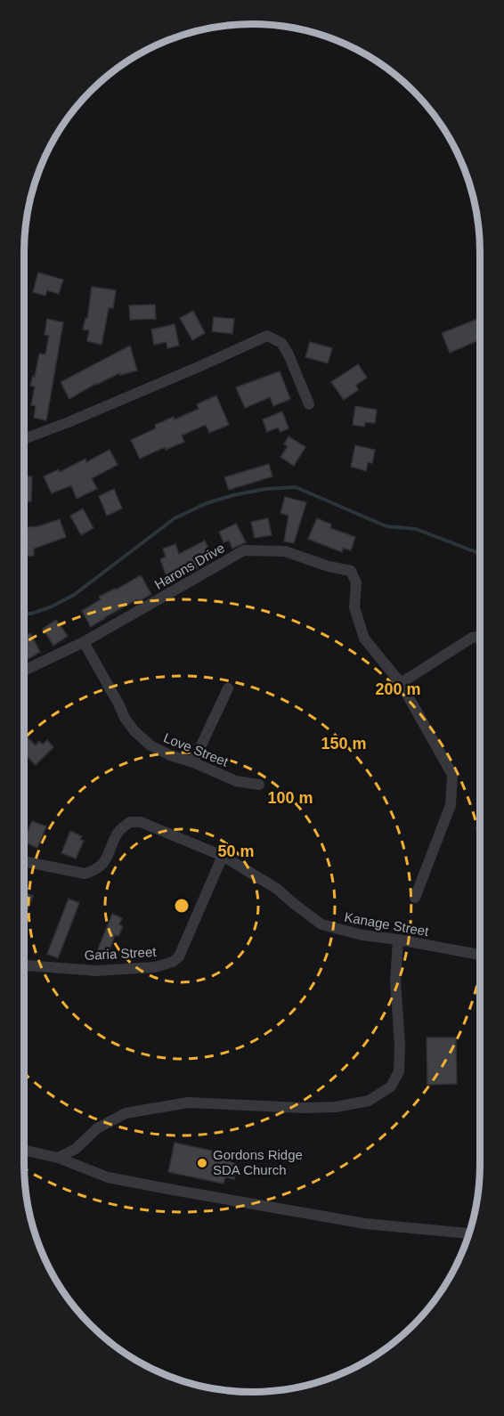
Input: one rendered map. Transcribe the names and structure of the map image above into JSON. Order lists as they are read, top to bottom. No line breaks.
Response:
{"streets":{"street":["Harons Drive","Love Street","Kanage Street","Garia Street"]},"crossings":[["Harons Drive","Love Street"],["Kanage Street","Garia Street"]],"places":["Gordons Ridge SDA Church"],"rings":["200 m","150 m","100 m","50 m"]}
